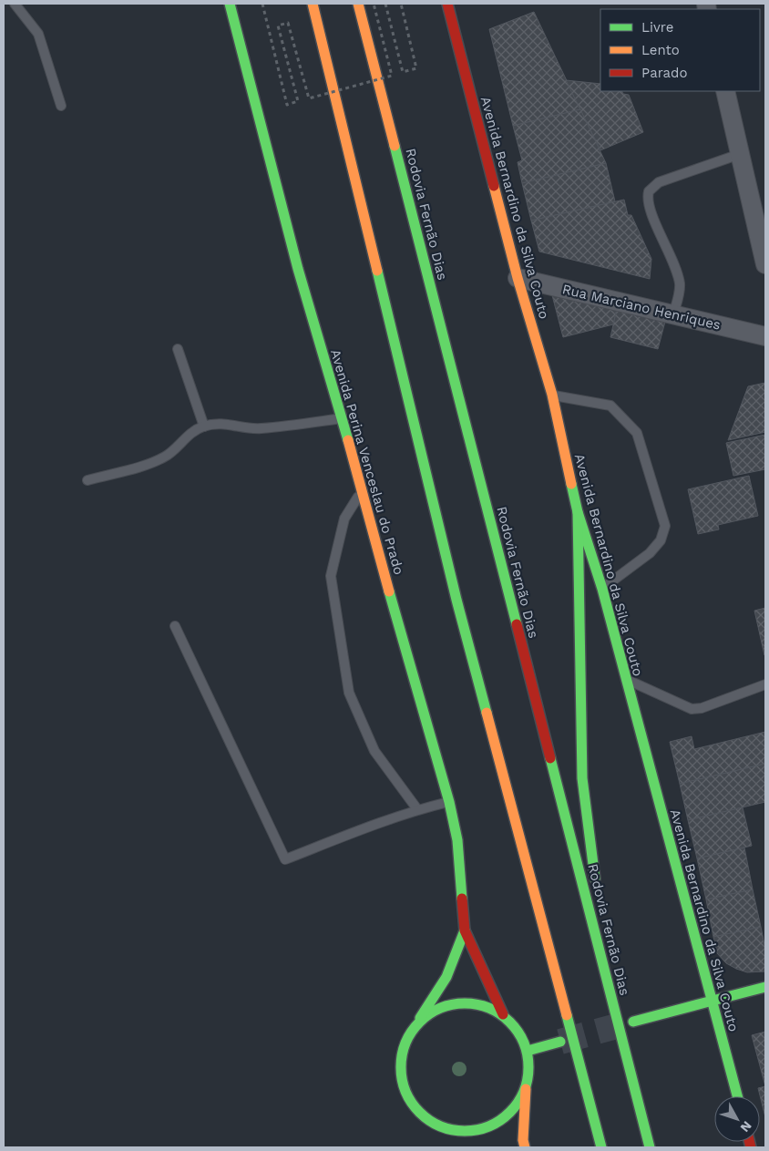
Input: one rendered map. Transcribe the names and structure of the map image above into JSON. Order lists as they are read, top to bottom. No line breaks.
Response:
{"streets":{"main road":["Avenida Bernardino da Silva Couto","Rodovia Fernão Dias","Avenida Perina Venceslau do Prado"],"street":["Rua Marciano Henriques"]},"crossings":[["Avenida Bernardino da Silva Couto","Rua Marciano Henriques"]],"legend":["Livre","Lento","Parado"],"north":"bottom right"}
